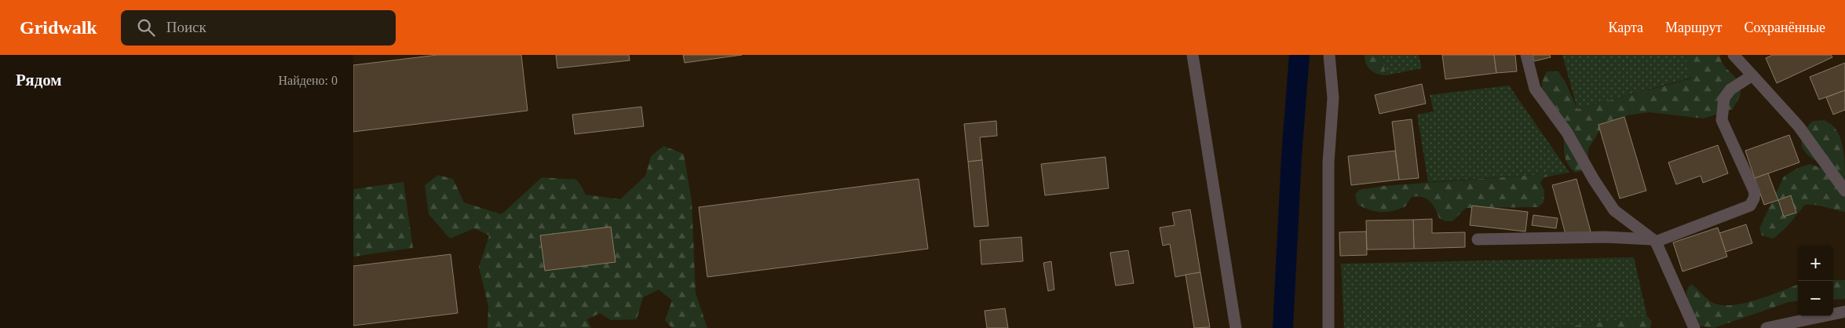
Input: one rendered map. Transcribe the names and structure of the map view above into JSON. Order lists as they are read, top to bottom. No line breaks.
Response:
{"page":{"header":"Gridwalk","search":"Поиск","nav":["Карта","Маршрут","Сохранённые"],"heading":["Рядом","Найдено: 0"],"map_buttons":["+","−"]}}
